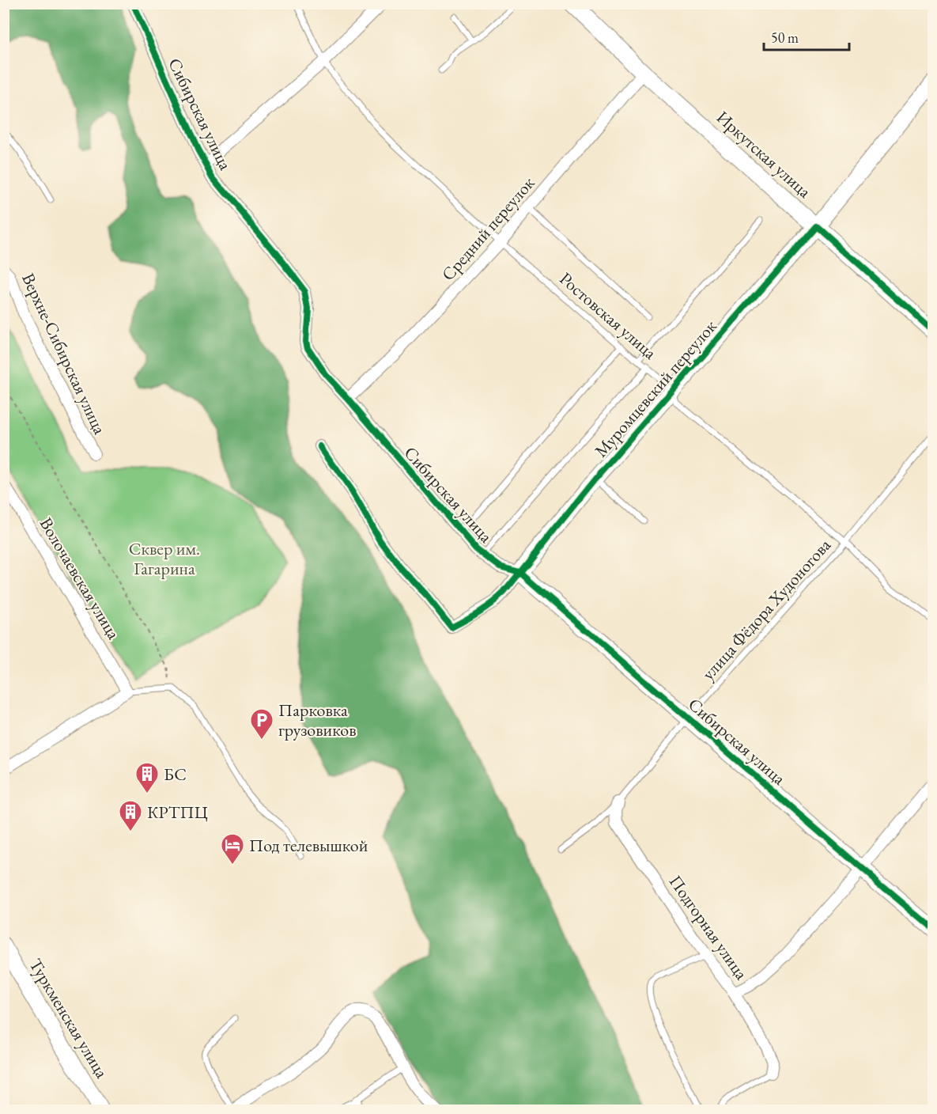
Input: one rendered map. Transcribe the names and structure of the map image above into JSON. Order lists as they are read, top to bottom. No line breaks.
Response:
{"streets":{"street":["Сибирская улица","Иркутская улица","Средний переулок","Верхне-Сибирская улица","Муромцевский переулок","Волочаевская улица","Подгорная улица","Туркменская улица"],"lane":["Ростовская улица","улица Фёдора Худоногова"]},"crossings":[["Сибирская улица","Средний переулок"],["Сибирская улица","Муромцевский переулок"],["Сибирская улица","улица Фёдора Худоногова"],["Иркутская улица","Средний переулок"],["Иркутская улица","Муромцевский переулок"],["Средний переулок","Ростовская улица"],["Ростовская улица","Муромцевский переулок"],["Ростовская улица","улица Фёдора Худоногова"],["улица Фёдора Худоногова","Подгорная улица"]],"parks":["Сквер им. Гагарина"],"places":{"parking":["Парковка грузовиков"],"building":["БС","КРТПЦ"],"hotel":["Под телевышкой"]},"scale_bar":"50 m"}
